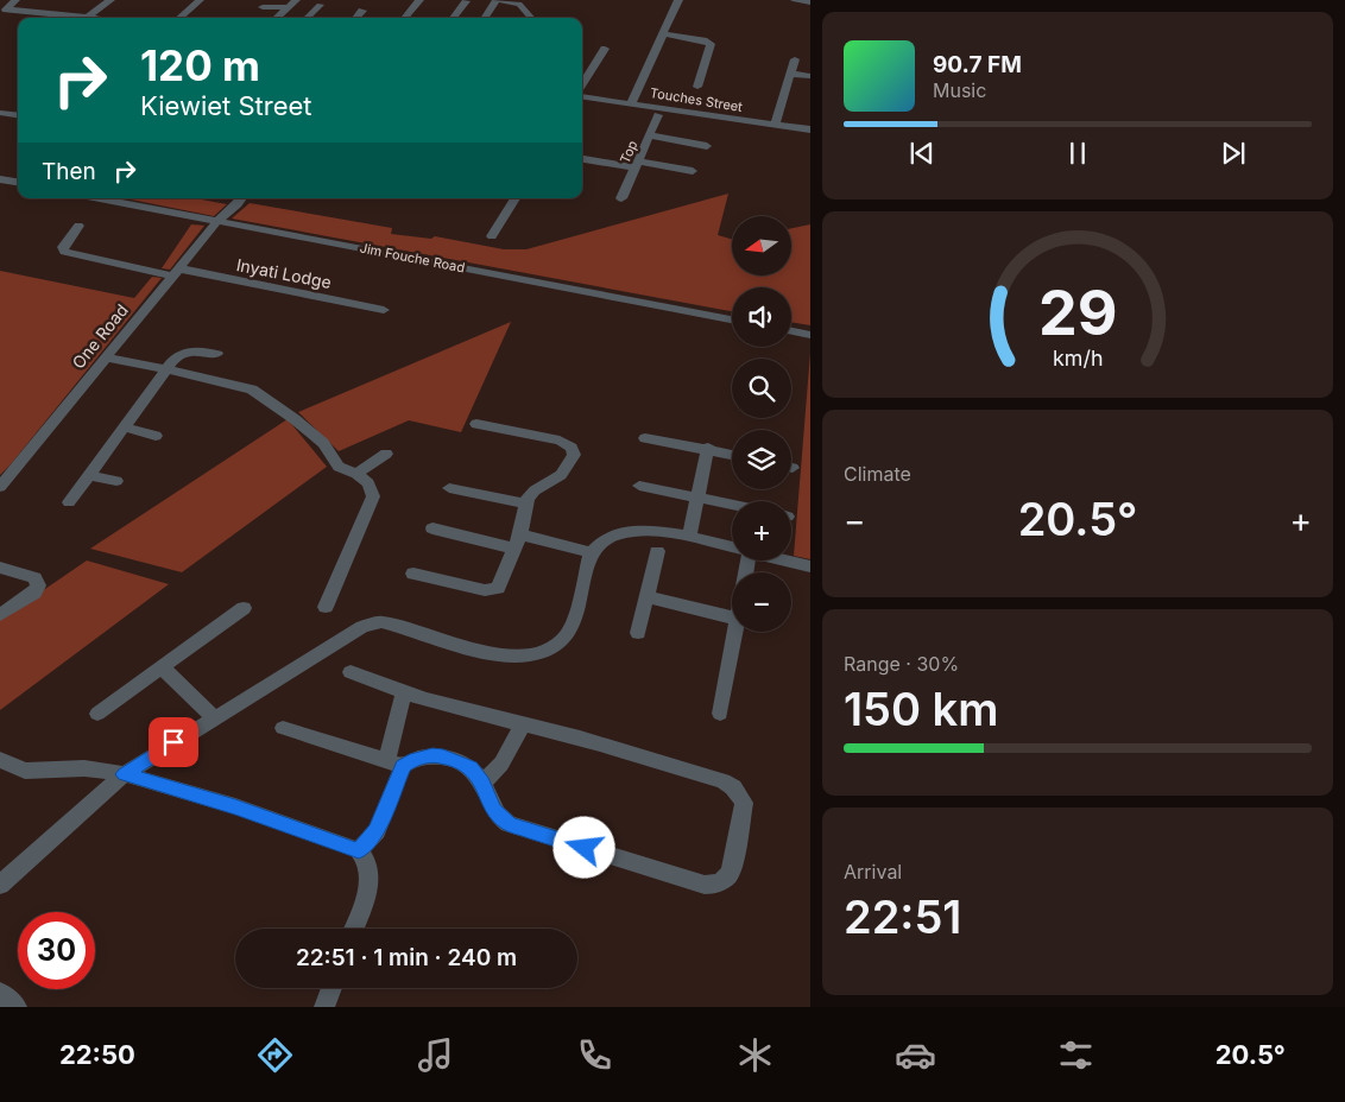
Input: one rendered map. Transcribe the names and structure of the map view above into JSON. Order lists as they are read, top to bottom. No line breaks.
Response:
{"streets":{"street":["Touches Street","Top","Jim Fouche Road","Inyati Lodge","One Road"]},"crossings":[["Jim Fouche Road","One Road"],["Inyati Lodge","One Road"]],"north":"left","page":{"turn":["120 m","Kiewiet Street"],"song":["90.7 FM","Music"],"then":"Then","map_buttons":["+","−"],"tile":["Climate",["Range · 30%","150 km"],["Arrival","22:51"]],"heat":["−","20.5°","+"],"limit":"30","trip":"22:51 · 1 min · 240 m","tabs":["22:50","20.5°"],"gauge":["29","km/h"]}}
